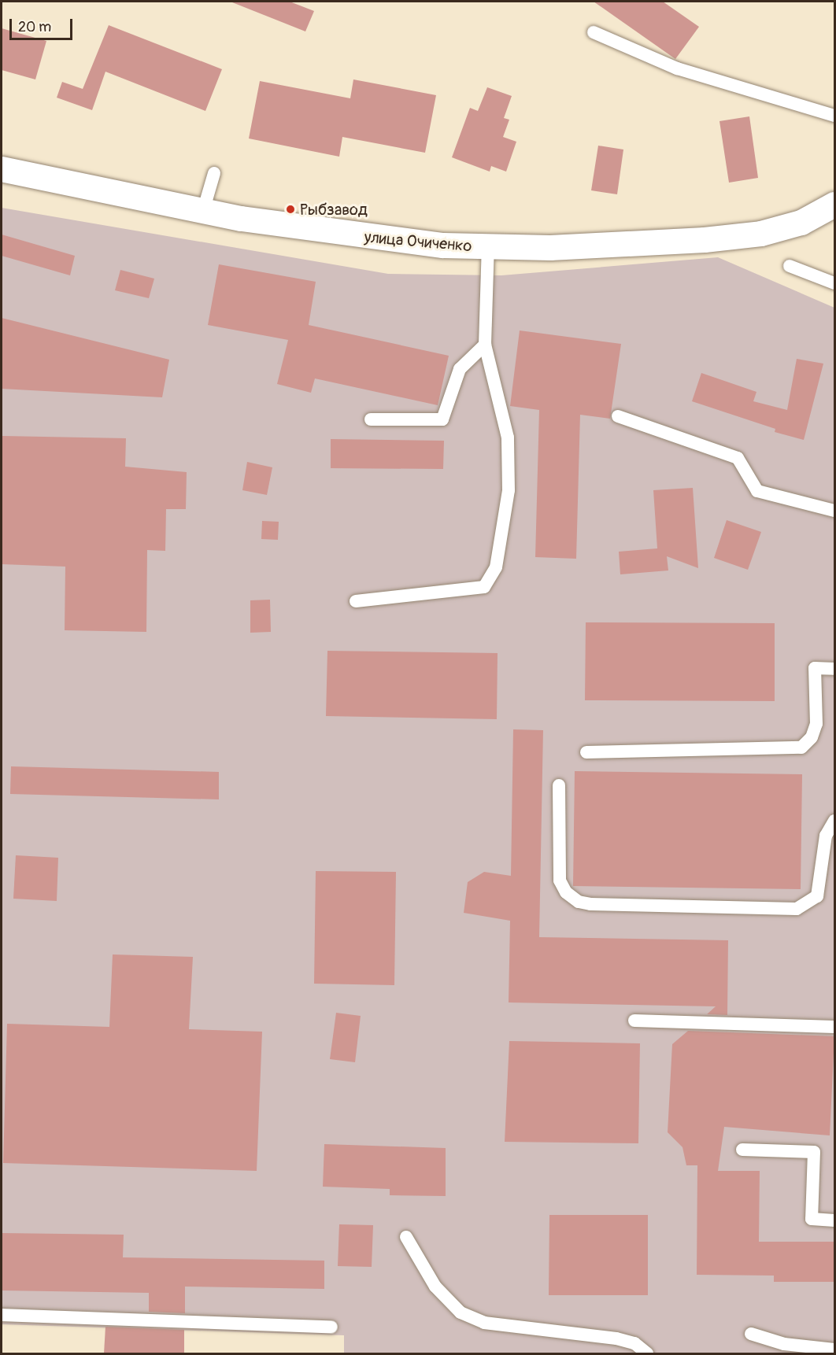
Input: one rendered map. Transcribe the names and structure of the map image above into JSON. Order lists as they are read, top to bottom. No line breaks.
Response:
{"streets":{"street":["улица Очиченко"]},"places":["Рыбзавод"],"scale_bar":"20 m"}
